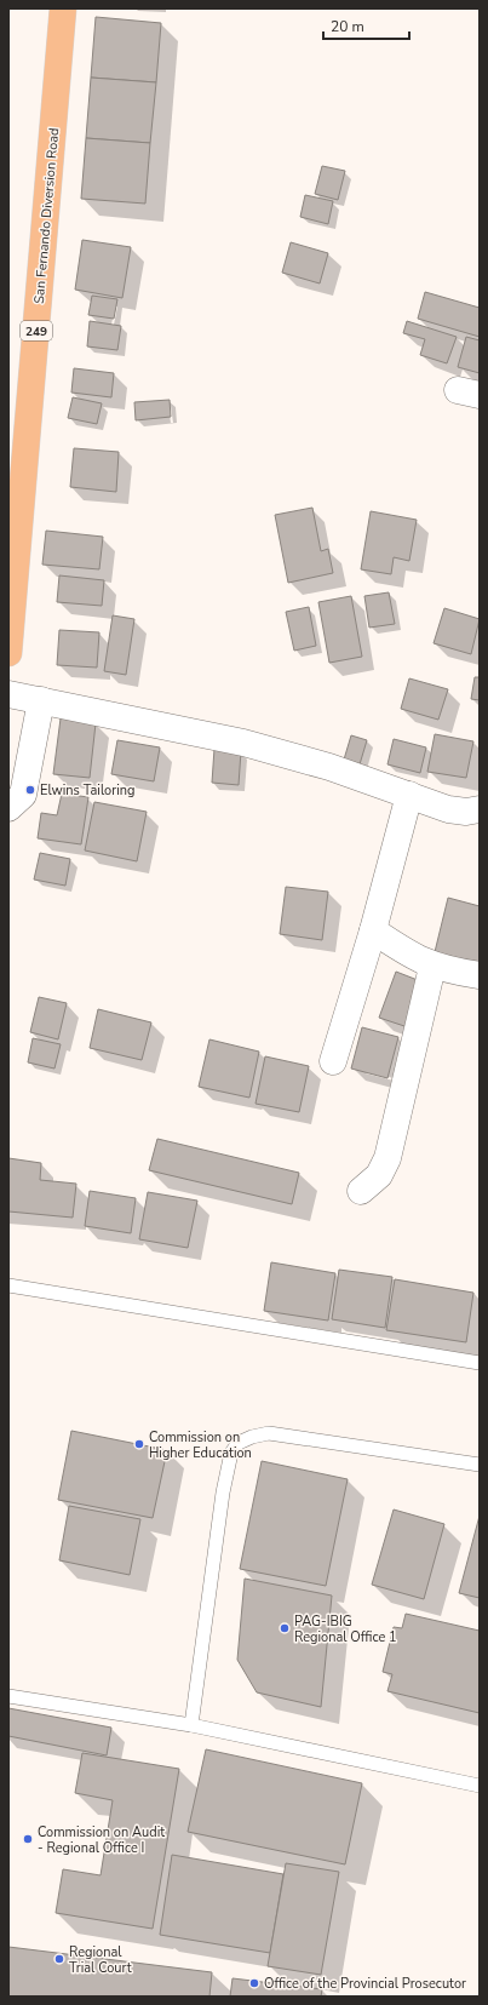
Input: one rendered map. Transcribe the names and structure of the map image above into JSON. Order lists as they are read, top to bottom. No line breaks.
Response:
{"streets":{"highway":["San Fernando Diversion Road","249"]},"places":["Elwins Tailoring","Commission on Higher Education","PAG-IBIG Regional Office 1","Commission on Audit - Regional Office I","Regional Trial Court","Office of the Provincial Prosecutor"],"scale_bar":"20 m"}
